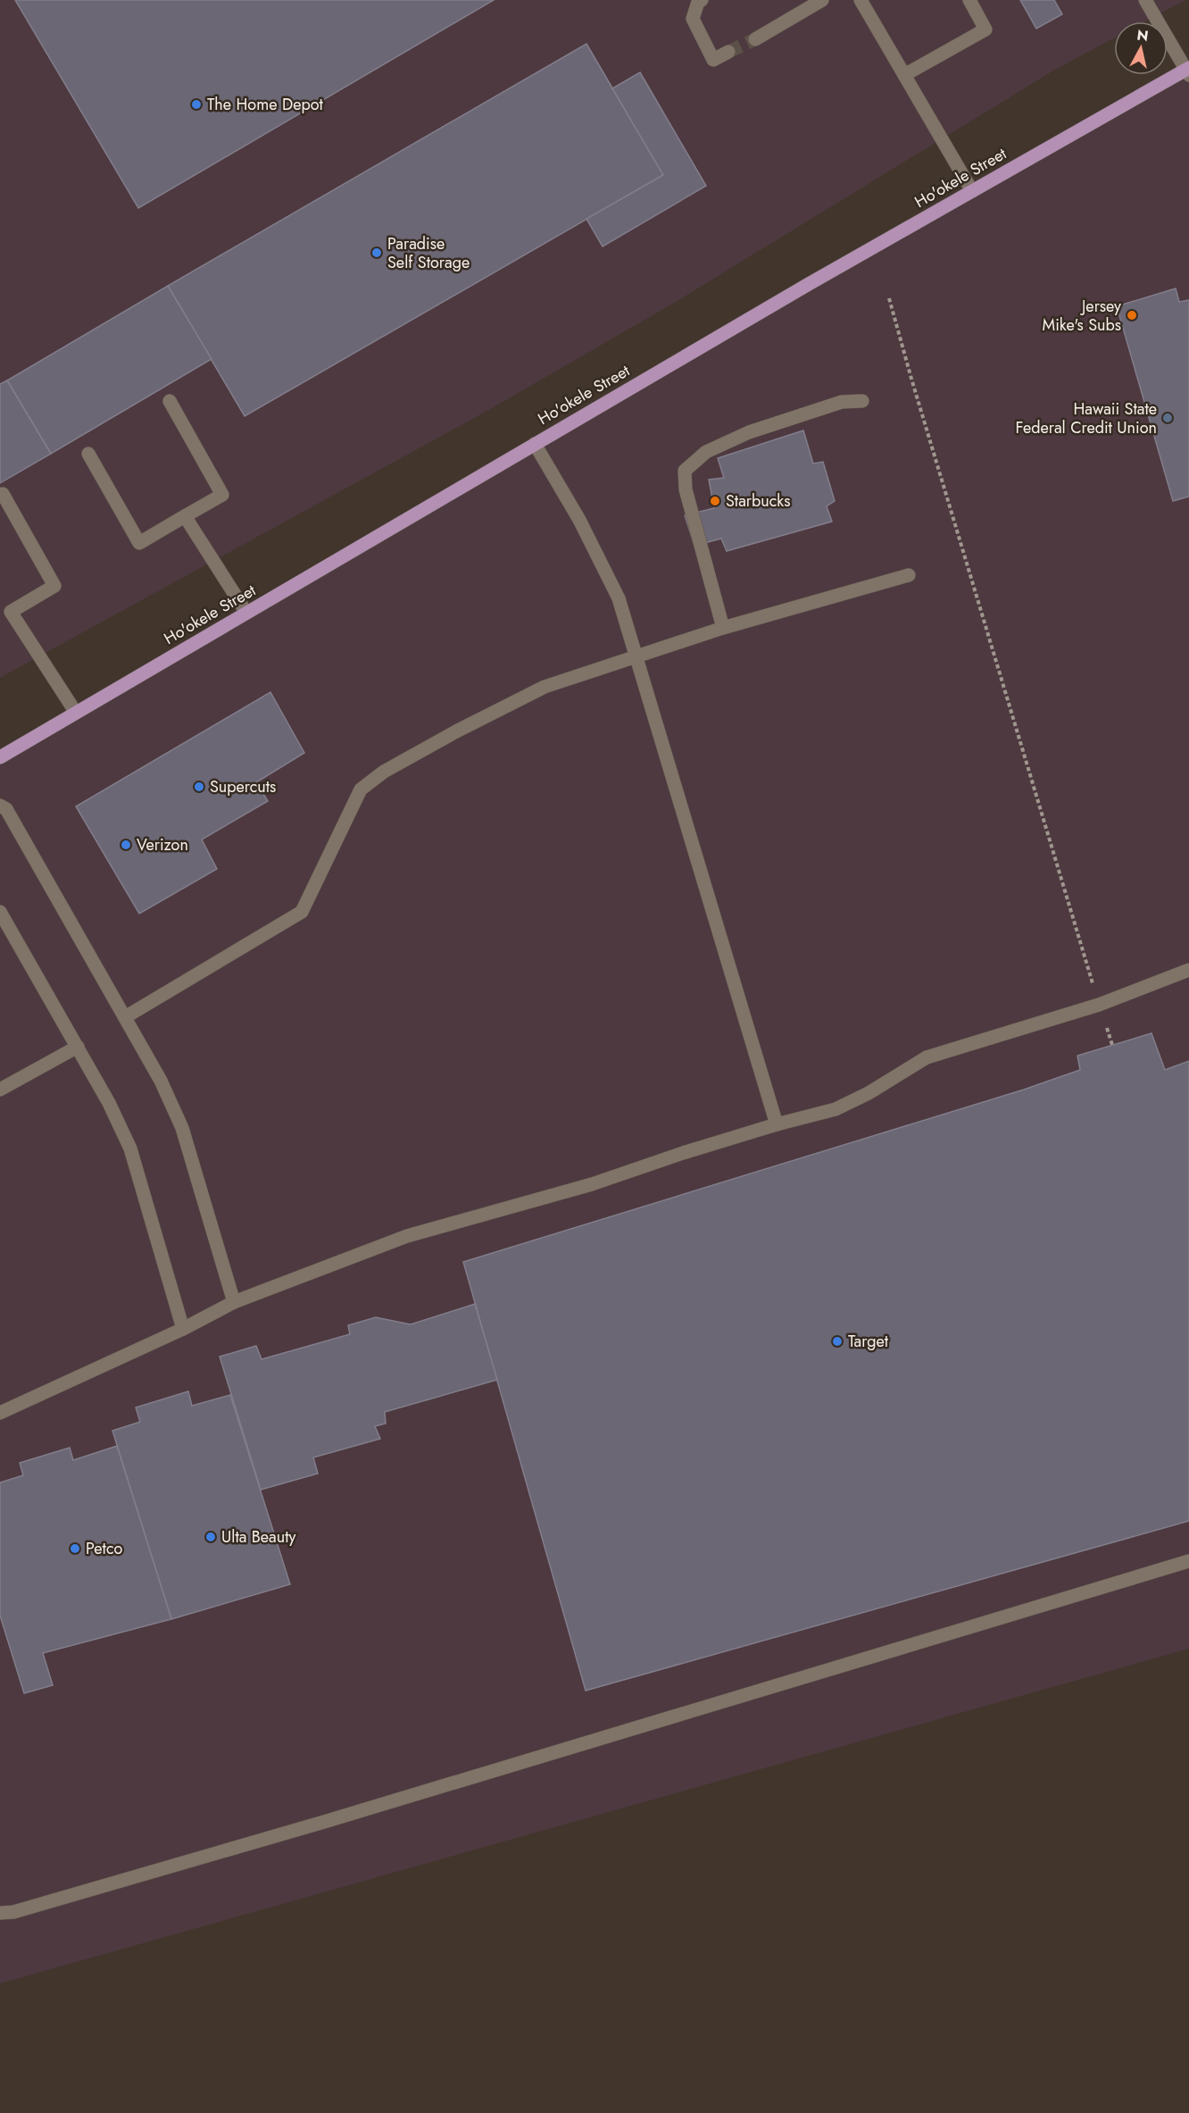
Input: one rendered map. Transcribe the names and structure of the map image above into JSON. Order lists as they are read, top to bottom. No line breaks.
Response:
{"streets":{"main road":["Ho'okele Street"]},"places":["The Home Depot","Paradise Self Storage","Jersey Mike's Subs","Hawaii State Federal Credit Union","Starbucks","Supercuts","Verizon","Target","Ulta Beauty","Petco"],"north":"top"}
